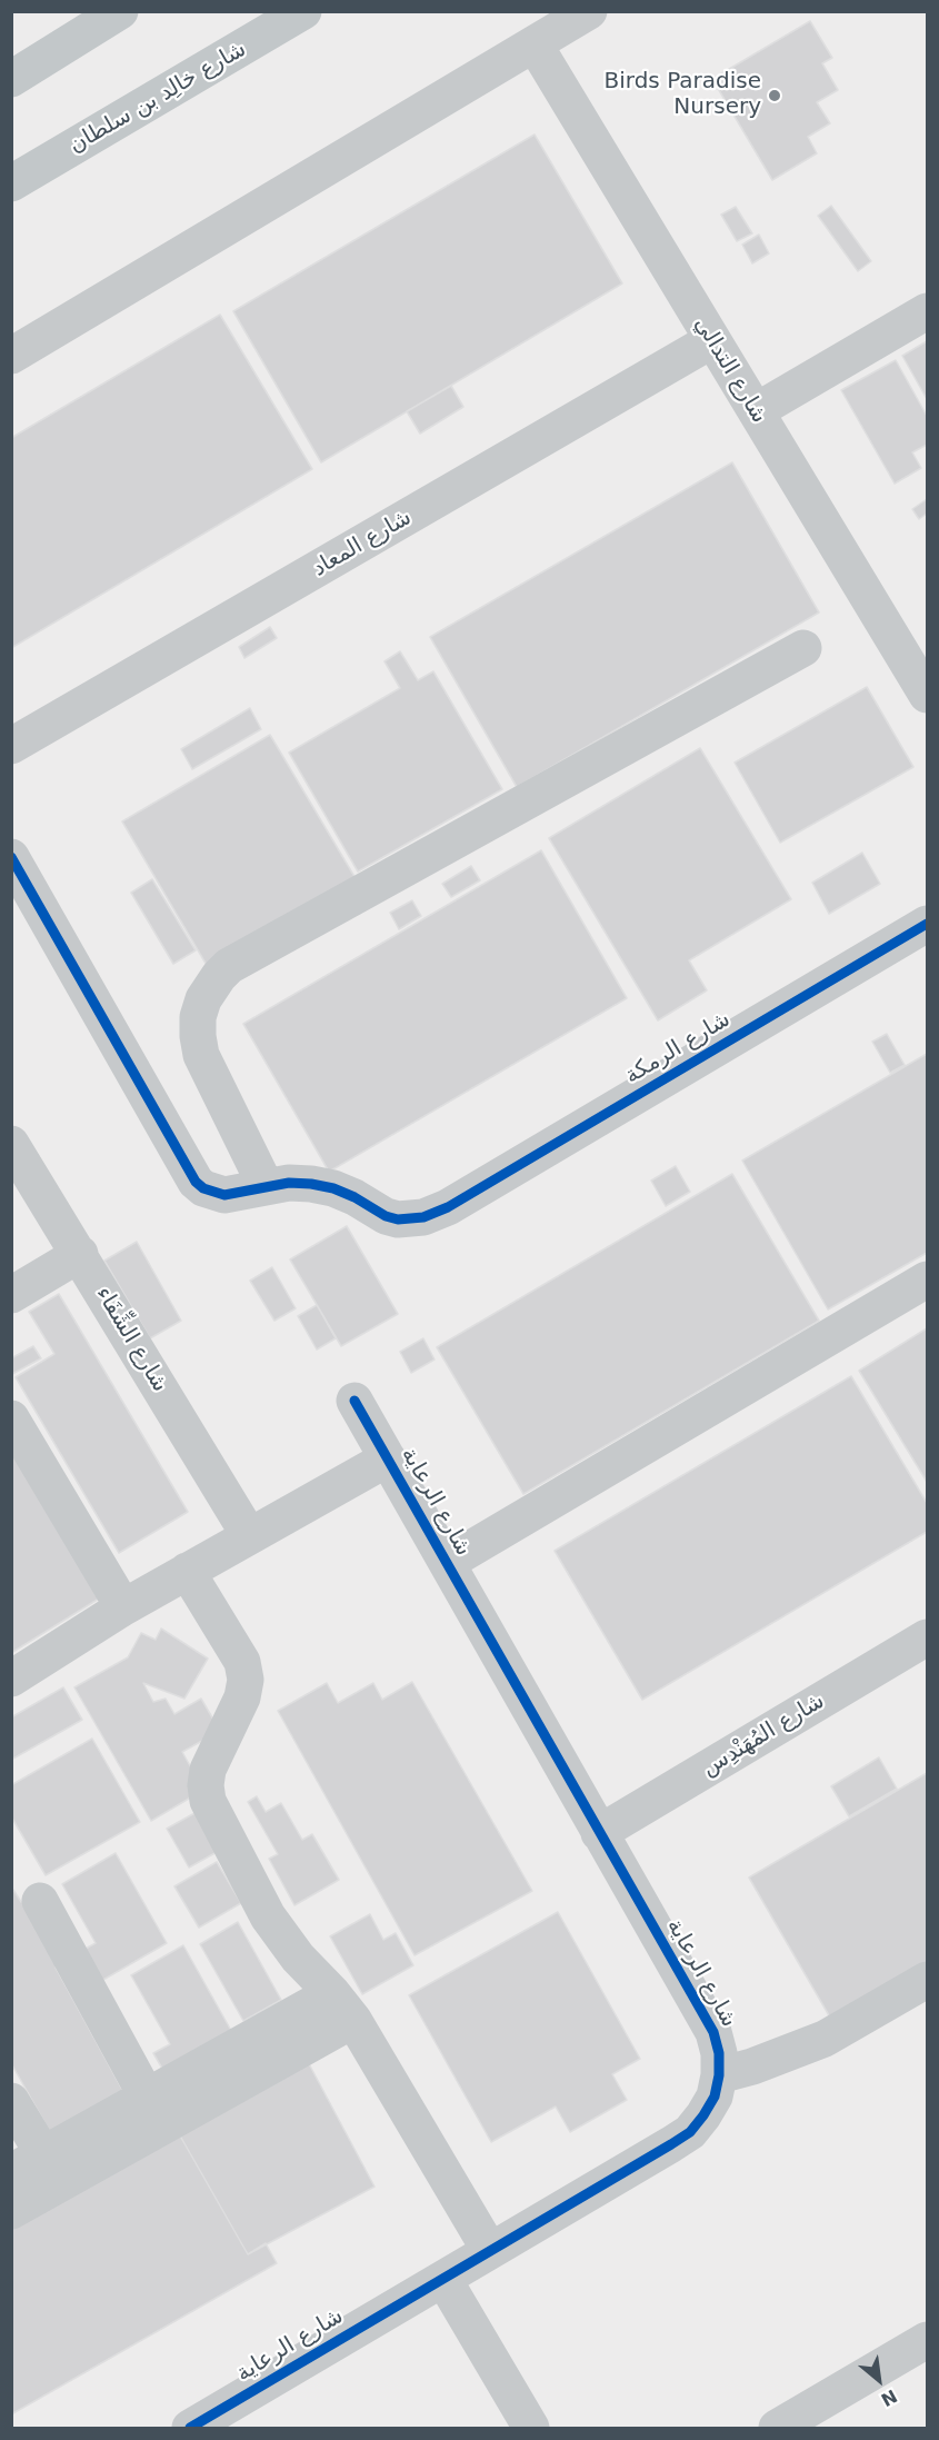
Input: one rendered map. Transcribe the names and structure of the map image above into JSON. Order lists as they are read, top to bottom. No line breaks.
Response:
{"streets":{"main road":["شارع خالِد بن سلطان"],"street":["شارع التدالي","شارع المعاد","شارع الرمكة","شارع الشِّفَاء","شارع الرعاية","شارع المُهَنْدِس"]},"crossings":[["شارع التدالي","شارع المعاد"],["شارع الرعاية","شارع المُهَنْدِس"]],"places":["Birds Paradise Nursery"],"north":"bottom right"}
